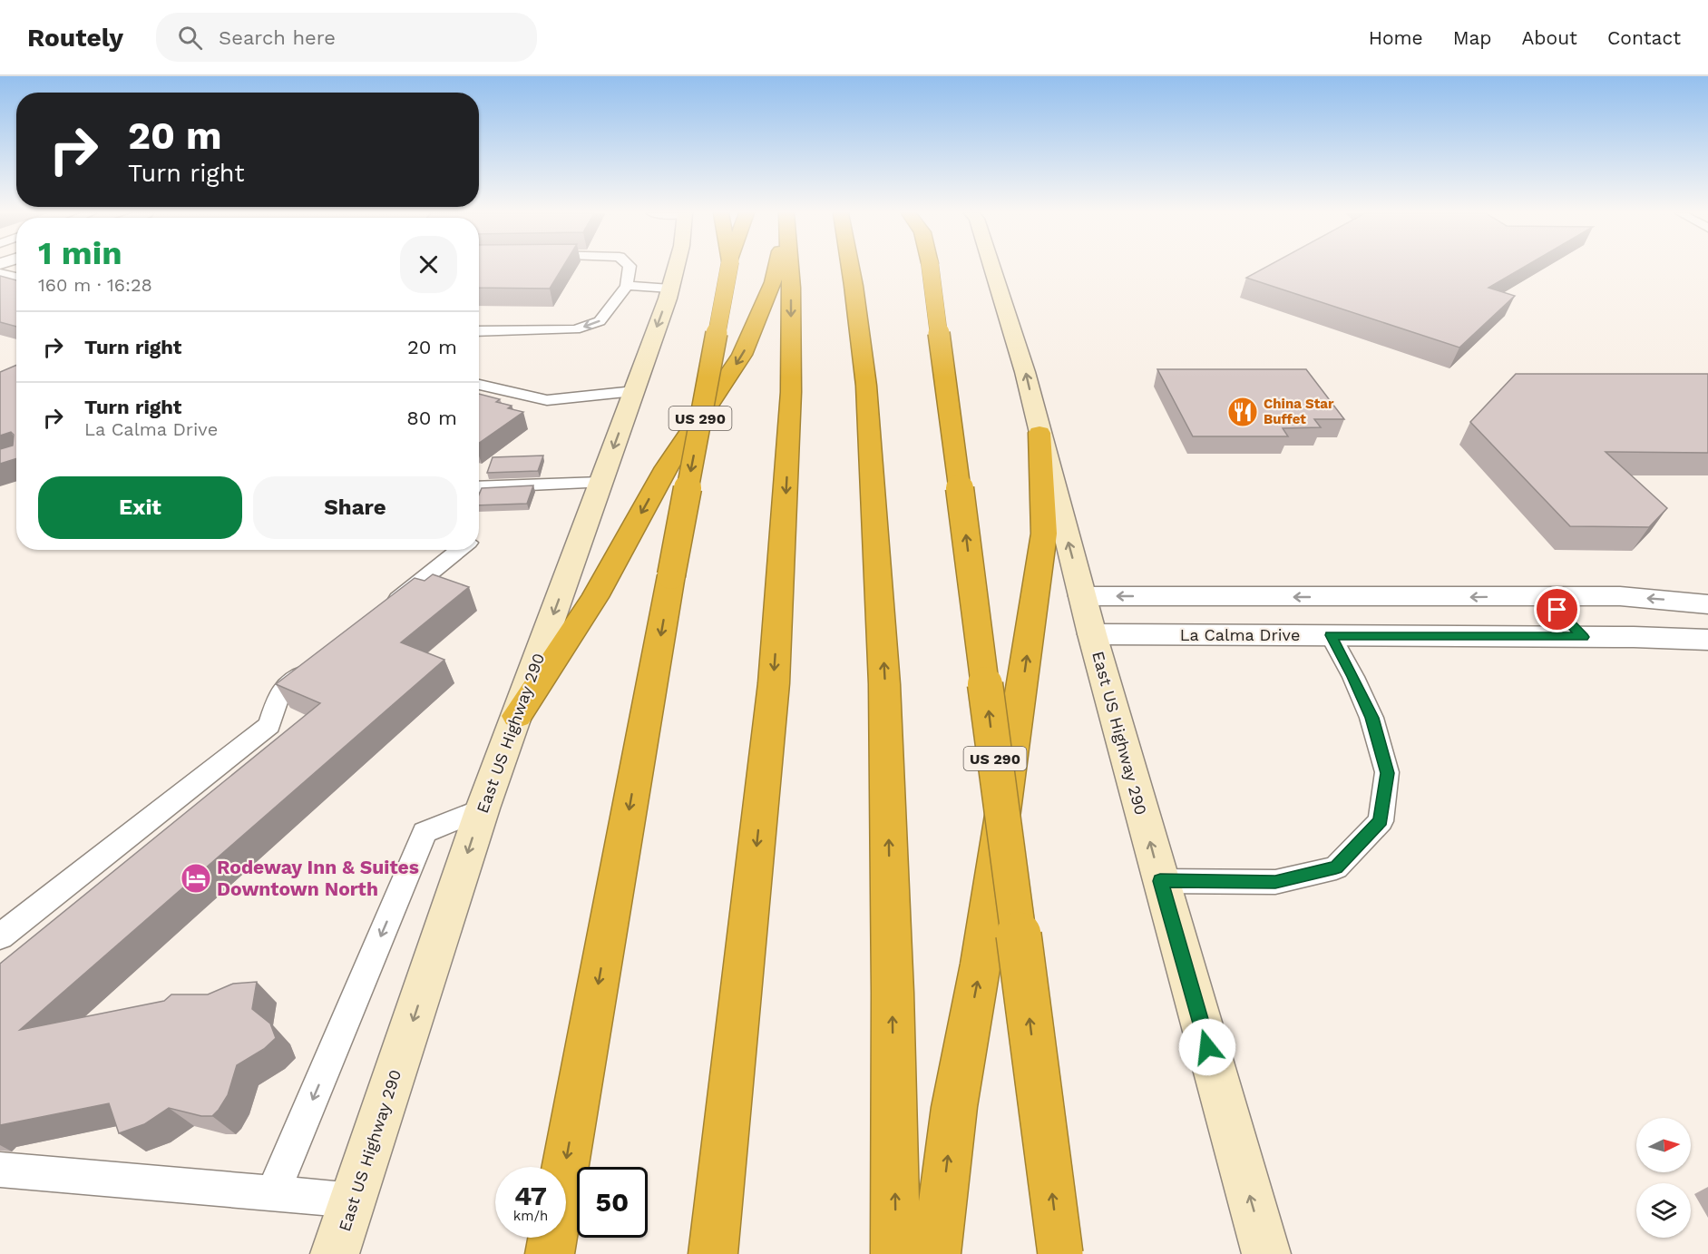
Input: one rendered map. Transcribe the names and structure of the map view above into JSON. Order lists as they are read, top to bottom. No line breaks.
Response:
{"streets":{"highway":["US 290"],"main road":["East US Highway 290"],"street":["La Calma Drive"]},"crossings":[["La Calma Drive","East US Highway 290"]],"places":{"restaurant":["China Star Buffet"],"hotel":["Rodeway Inn & Suites Downtown North"]},"north":"right","page":{"header":"Routely","search":"Search here","nav":["Home","Map","About","Contact"],"turn":["20 m","Turn right"],"heading":["1 min","160 m · 16:28"],"list":[{"name":"Turn right","value":"20 m"},{"name":"Turn right","note":"La Calma Drive","value":"80 m"}],"buttons":["Exit","Share"],"speed":"47 km/h","limit":"50"}}
